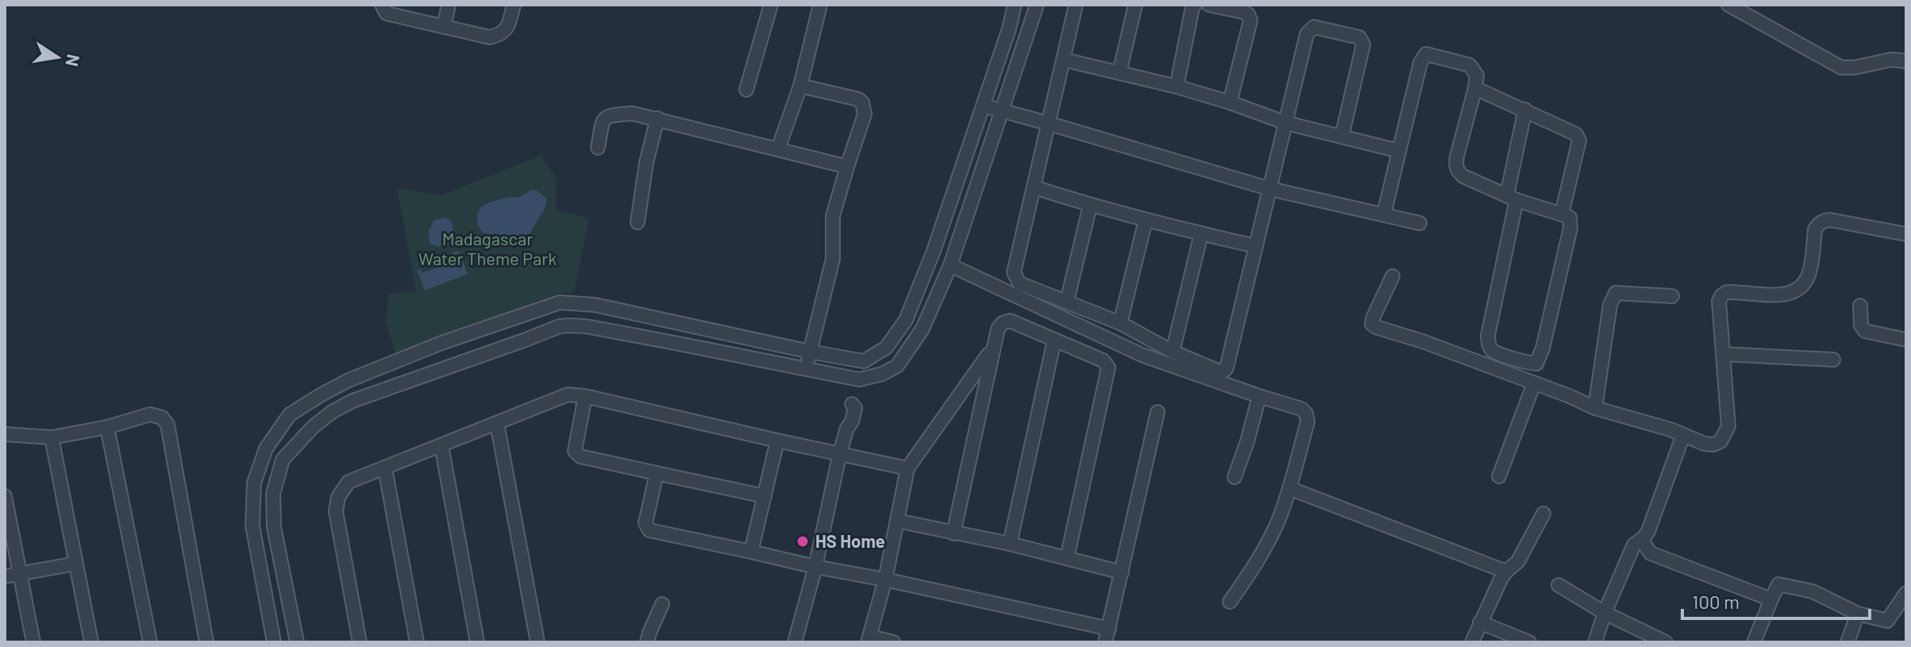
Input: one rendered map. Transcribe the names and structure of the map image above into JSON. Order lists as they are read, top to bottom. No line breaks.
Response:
{"parks":["Madagascar Water Theme Park"],"places":["HS Home"],"scale_bar":"100 m","north":"right"}
